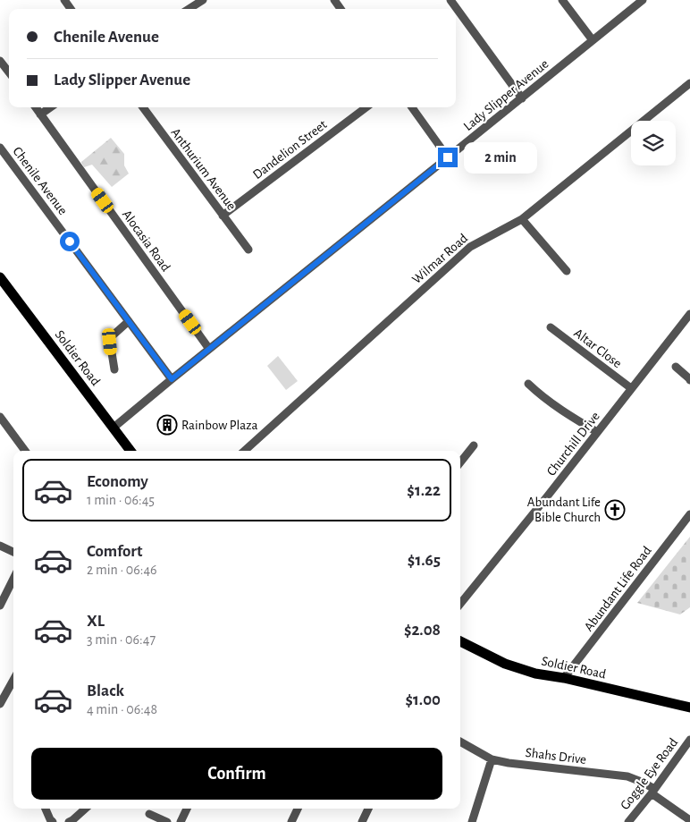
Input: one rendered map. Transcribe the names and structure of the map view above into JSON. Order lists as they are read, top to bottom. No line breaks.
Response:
{"streets":{"main road":["Soldier Road"],"street":["Lady Slipper Avenue","Dandelion Street","Anthurium Avenue","Chenile Avenue","Alocasia Road","Wilmar Road","Altar Close","Churchill Drive","Abundant Life Road","Shahs Drive","Goggle Eye Road"]},"crossings":[["Lady Slipper Avenue","Chenile Avenue"],["Lady Slipper Avenue","Alocasia Road"],["Lady Slipper Avenue","Soldier Road"],["Dandelion Street","Anthurium Avenue"],["Altar Close","Churchill Drive"],["Soldier Road","Abundant Life Road"],["Shahs Drive","Goggle Eye Road"]],"places":{"building":["Rainbow Plaza"],"church":["Abundant Life Bible Church"]},"page":{"banner":["Chenile Avenue","Lady Slipper Avenue"],"bubble":"2 min","list":[{"name":"Economy","note":"1 min · 06:45","value":"$1.22"},{"name":"Comfort","note":"2 min · 06:46","value":"$1.65"},{"name":"XL","note":"3 min · 06:47","value":"$2.08"},{"name":"Black","note":"4 min · 06:48","value":"$1.00"}],"buttons":"Confirm"}}
